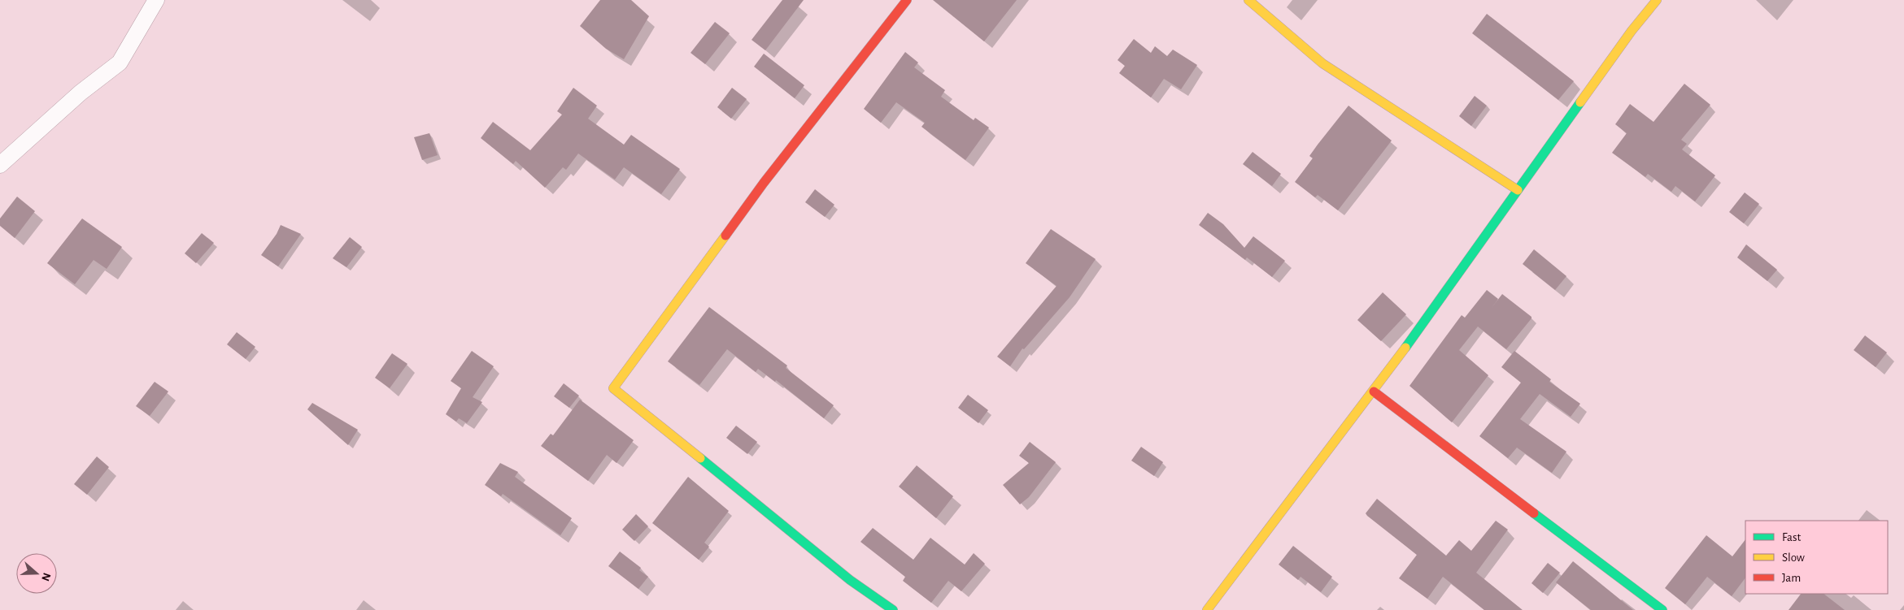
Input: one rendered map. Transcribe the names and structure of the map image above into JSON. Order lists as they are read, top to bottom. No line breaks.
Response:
{"legend":["Fast","Slow","Jam"],"north":"right"}
